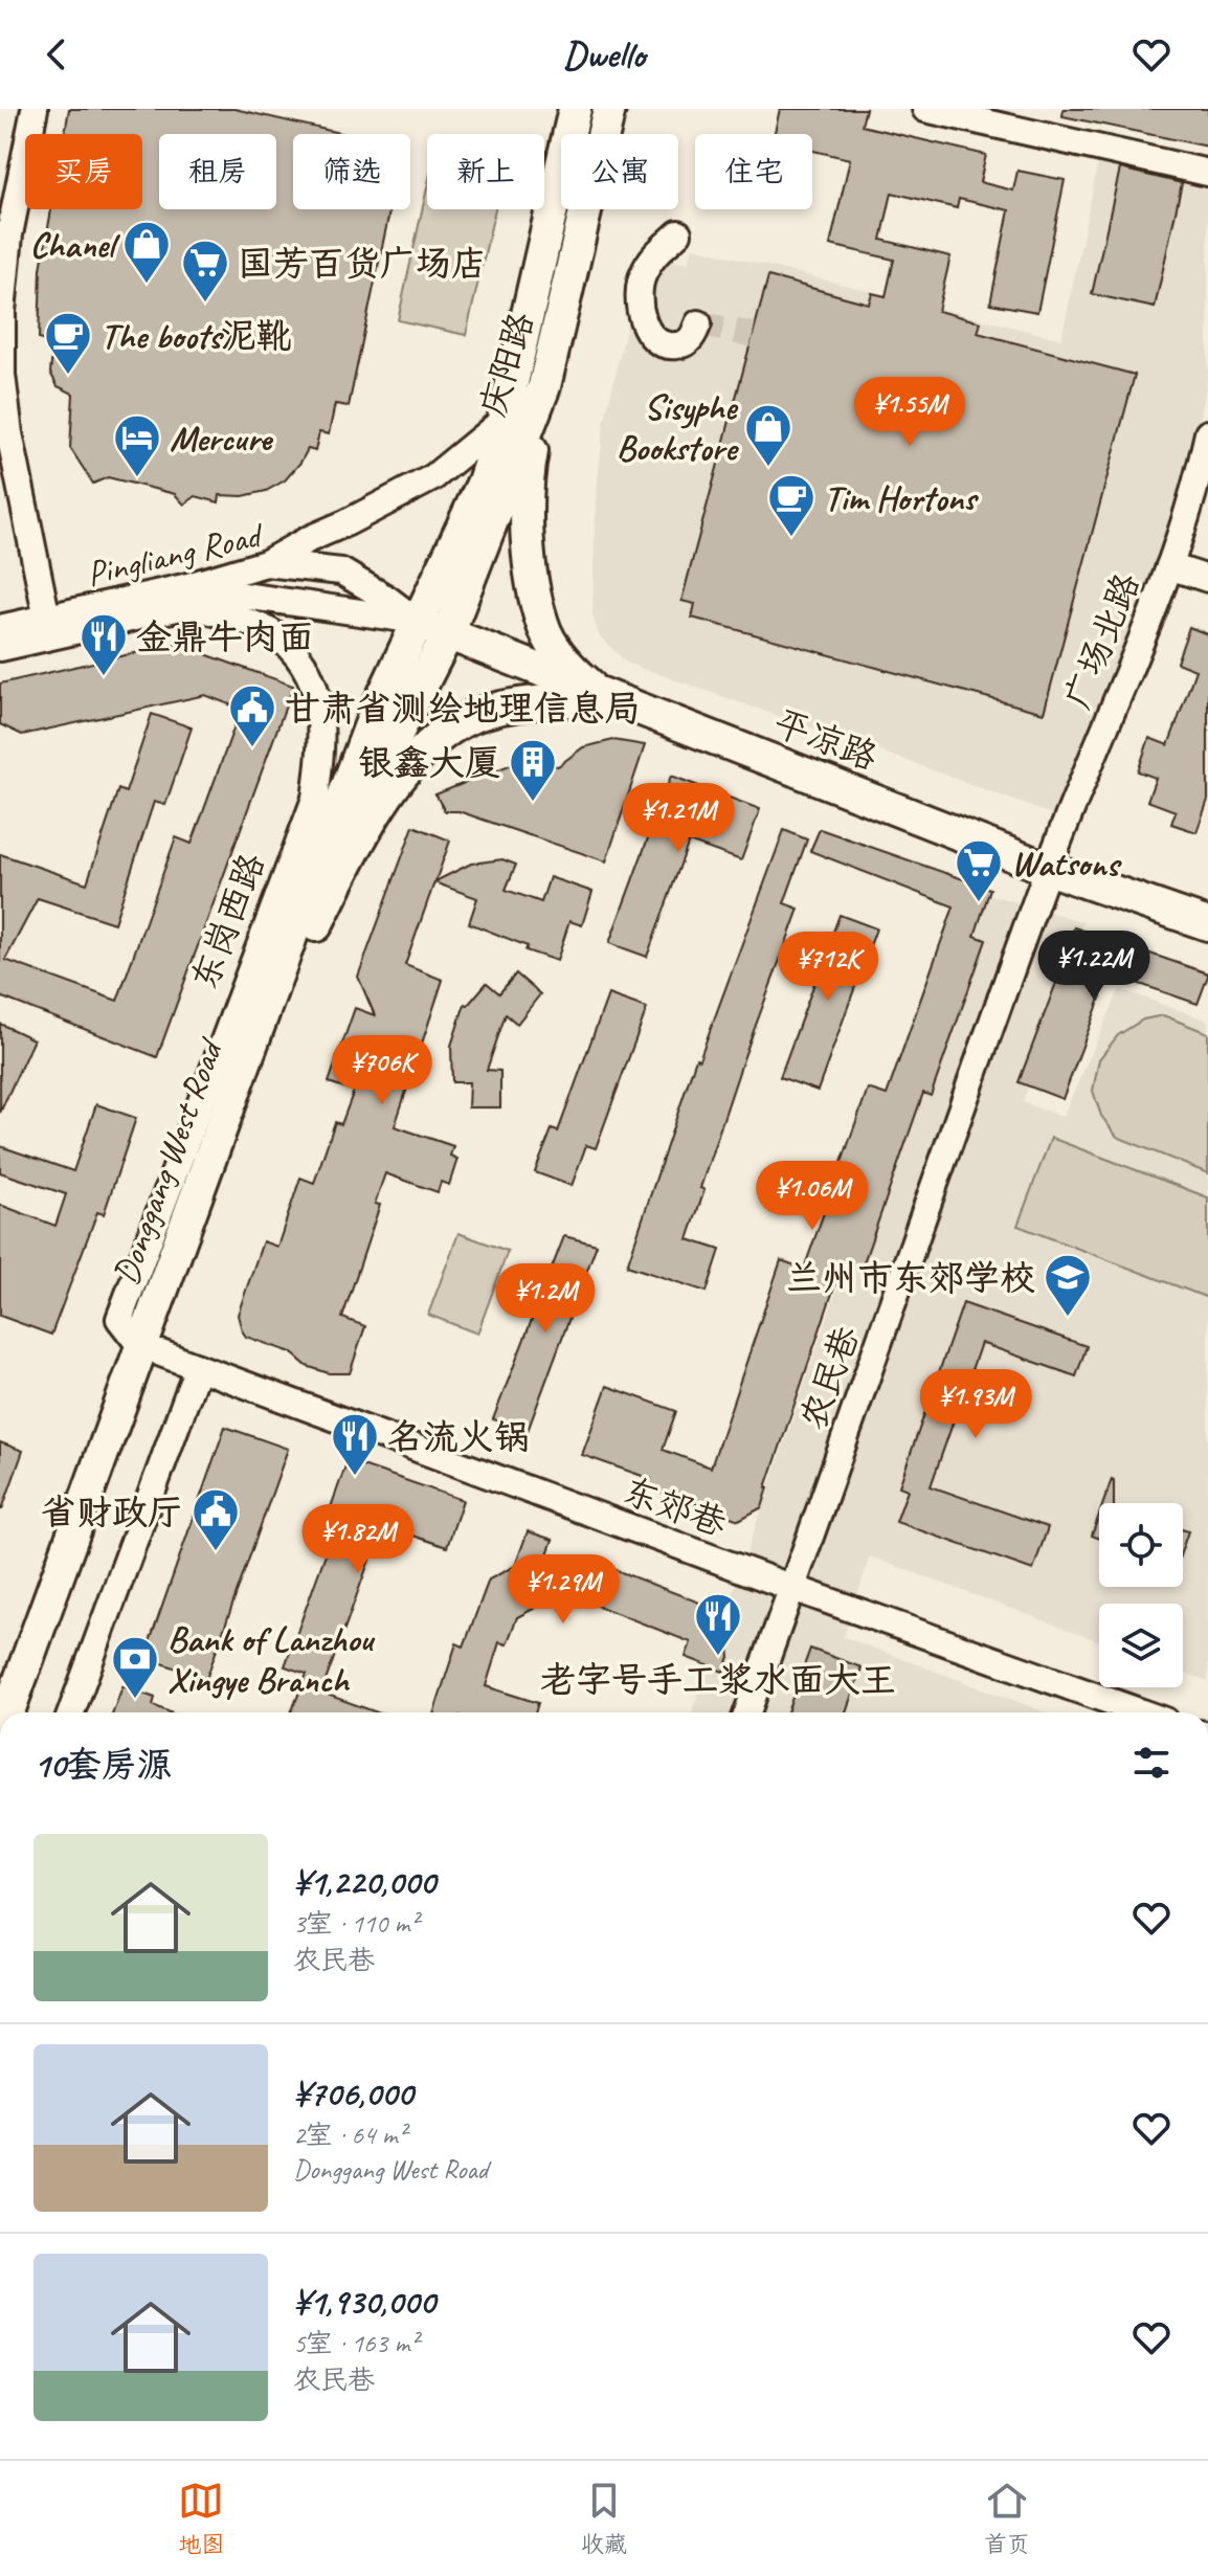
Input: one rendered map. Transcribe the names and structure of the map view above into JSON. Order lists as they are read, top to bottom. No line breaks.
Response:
{"streets":{"main road":["庆阳路","平凉路","Donggang West Road"],"street":["Pingliang Road","广场北路","东岗西路","农民巷","东郊巷"]},"crossings":[["庆阳路","Pingliang Road"],["庆阳路","平凉路"],["庆阳路","Donggang West Road"],["Pingliang Road","平凉路"],["Pingliang Road","Donggang West Road"],["广场北路","平凉路"],["广场北路","农民巷"],["平凉路","Donggang West Road"],["平凉路","农民巷"],["东岗西路","Donggang West Road"],["东岗西路","东郊巷"],["Donggang West Road","东郊巷"],["农民巷","东郊巷"]],"places":{"shop":["Chanel","Sisyphe Bookstore"],"supermarket":["国芳百货广场店","Watsons"],"cafe":["The boots泥靴","Tim Hortons"],"hotel":["Mercure"],"restaurant":["金鼎牛肉面","名流火锅","老字号手工浆水面大王"],"public building":["甘肃省测绘地理信息局","省财政厅"],"building":["银鑫大厦"],"school or university":["兰州市东郊学校"],"bank":["Bank of Lanzhou Xingye Branch"]},"page":{"header":"Dwello","chip":["买房","租房","筛选","新上","公寓","住宅"],"price":["¥1.55M","¥1.21M","¥1.22M","¥712K","¥706K","¥1.06M","¥1.2M","¥1.93M","¥1.82M","¥1.29M"],"heading":"10套房源","list":[{"name":"¥1,220,000","note":"3室 · 110 m² · 农民巷"},{"name":"¥706,000","note":"2室 · 64 m² · Donggang West Road"},{"name":"¥1,930,000","note":"5室 · 163 m² · 农民巷"}],"tabs":["地图","收藏","首页"]}}
